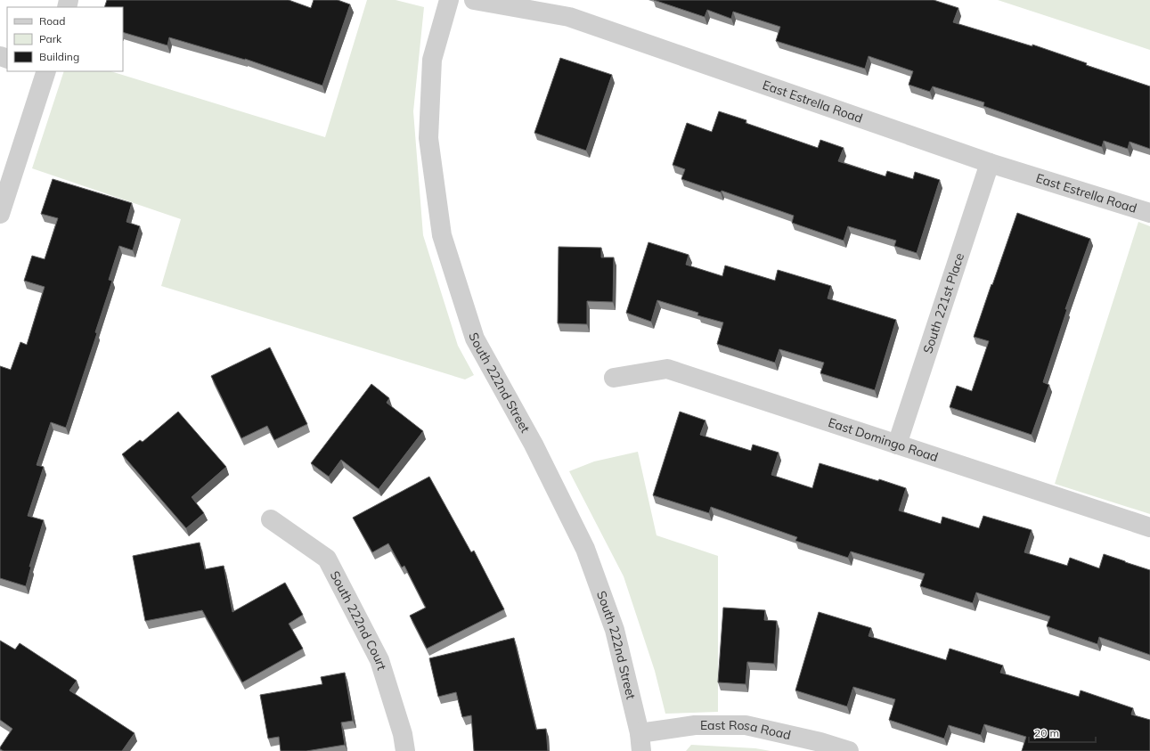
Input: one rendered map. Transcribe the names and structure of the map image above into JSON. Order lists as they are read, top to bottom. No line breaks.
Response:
{"streets":{"street":["East Estrella Road","South 221st Place","South 222nd Street","East Domingo Road","South 222nd Court","East Rosa Road"]},"crossings":[["East Estrella Road","South 221st Place"],["South 221st Place","East Domingo Road"],["South 222nd Street","East Rosa Road"]],"legend":["Road","Park","Building"],"scale_bar":"20 m"}
